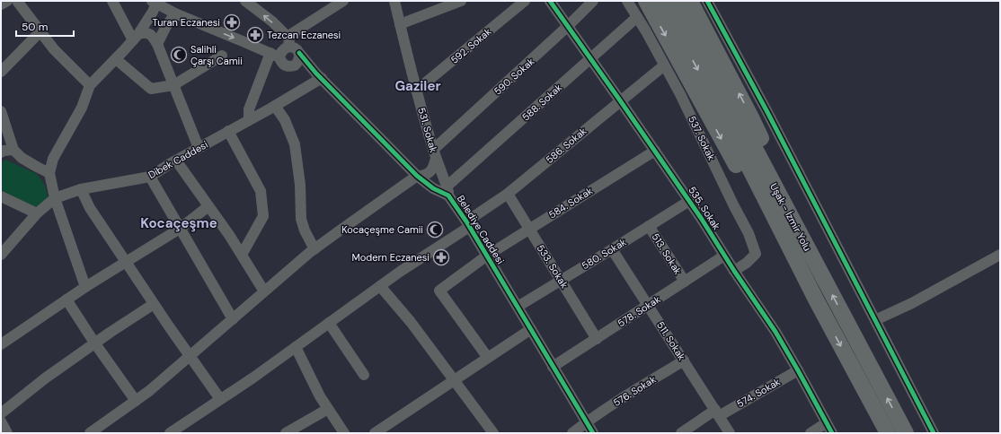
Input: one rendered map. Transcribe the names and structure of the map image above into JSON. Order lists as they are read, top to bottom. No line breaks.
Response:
{"streets":{"highway":["Uşak - İzmir Yolu"],"street":["592. Sokak","590. Sokak","588. Sokak","531. Sokak","537. Sokak","586. Sokak","Dibek Caddesi","584. Sokak","535. Sokak","Belediye Caddesi","580. Sokak","513. Sokak","533. Sokak","578. Sokak","511. Sokak","576. Sokak","574. Sokak"]},"crossings":[["592. Sokak","531. Sokak"],["590. Sokak","531. Sokak"],["590. Sokak","535. Sokak"],["588. Sokak","531. Sokak"],["588. Sokak","537. Sokak"],["588. Sokak","535. Sokak"],["588. Sokak","Belediye Caddesi"],["531. Sokak","Belediye Caddesi"],["537. Sokak","586. Sokak"],["537. Sokak","535. Sokak"],["586. Sokak","535. Sokak"],["586. Sokak","Belediye Caddesi"],["586. Sokak","533. Sokak"],["Dibek Caddesi","Belediye Caddesi"],["584. Sokak","535. Sokak"],["584. Sokak","Belediye Caddesi"],["584. Sokak","533. Sokak"],["535. Sokak","580. Sokak"],["535. Sokak","578. Sokak"],["535. Sokak","574. Sokak"],["Belediye Caddesi","580. Sokak"],["Belediye Caddesi","578. Sokak"],["Belediye Caddesi","576. Sokak"],["580. Sokak","513. Sokak"],["580. Sokak","533. Sokak"],["580. Sokak","511. Sokak"],["513. Sokak","578. Sokak"],["533. Sokak","578. Sokak"],["578. Sokak","511. Sokak"],["511. Sokak","576. Sokak"],["511. Sokak","574. Sokak"]],"districts":["Gaziler","Kocaçeşme"],"places":{"pharmacy":["Turan Eczanesi","Tezcan Eczanesi","Modern Eczanesi"],"mosque":["Salihli Çarşı Camii","Kocaçeşme Camii"]},"scale_bar":"50 m"}
